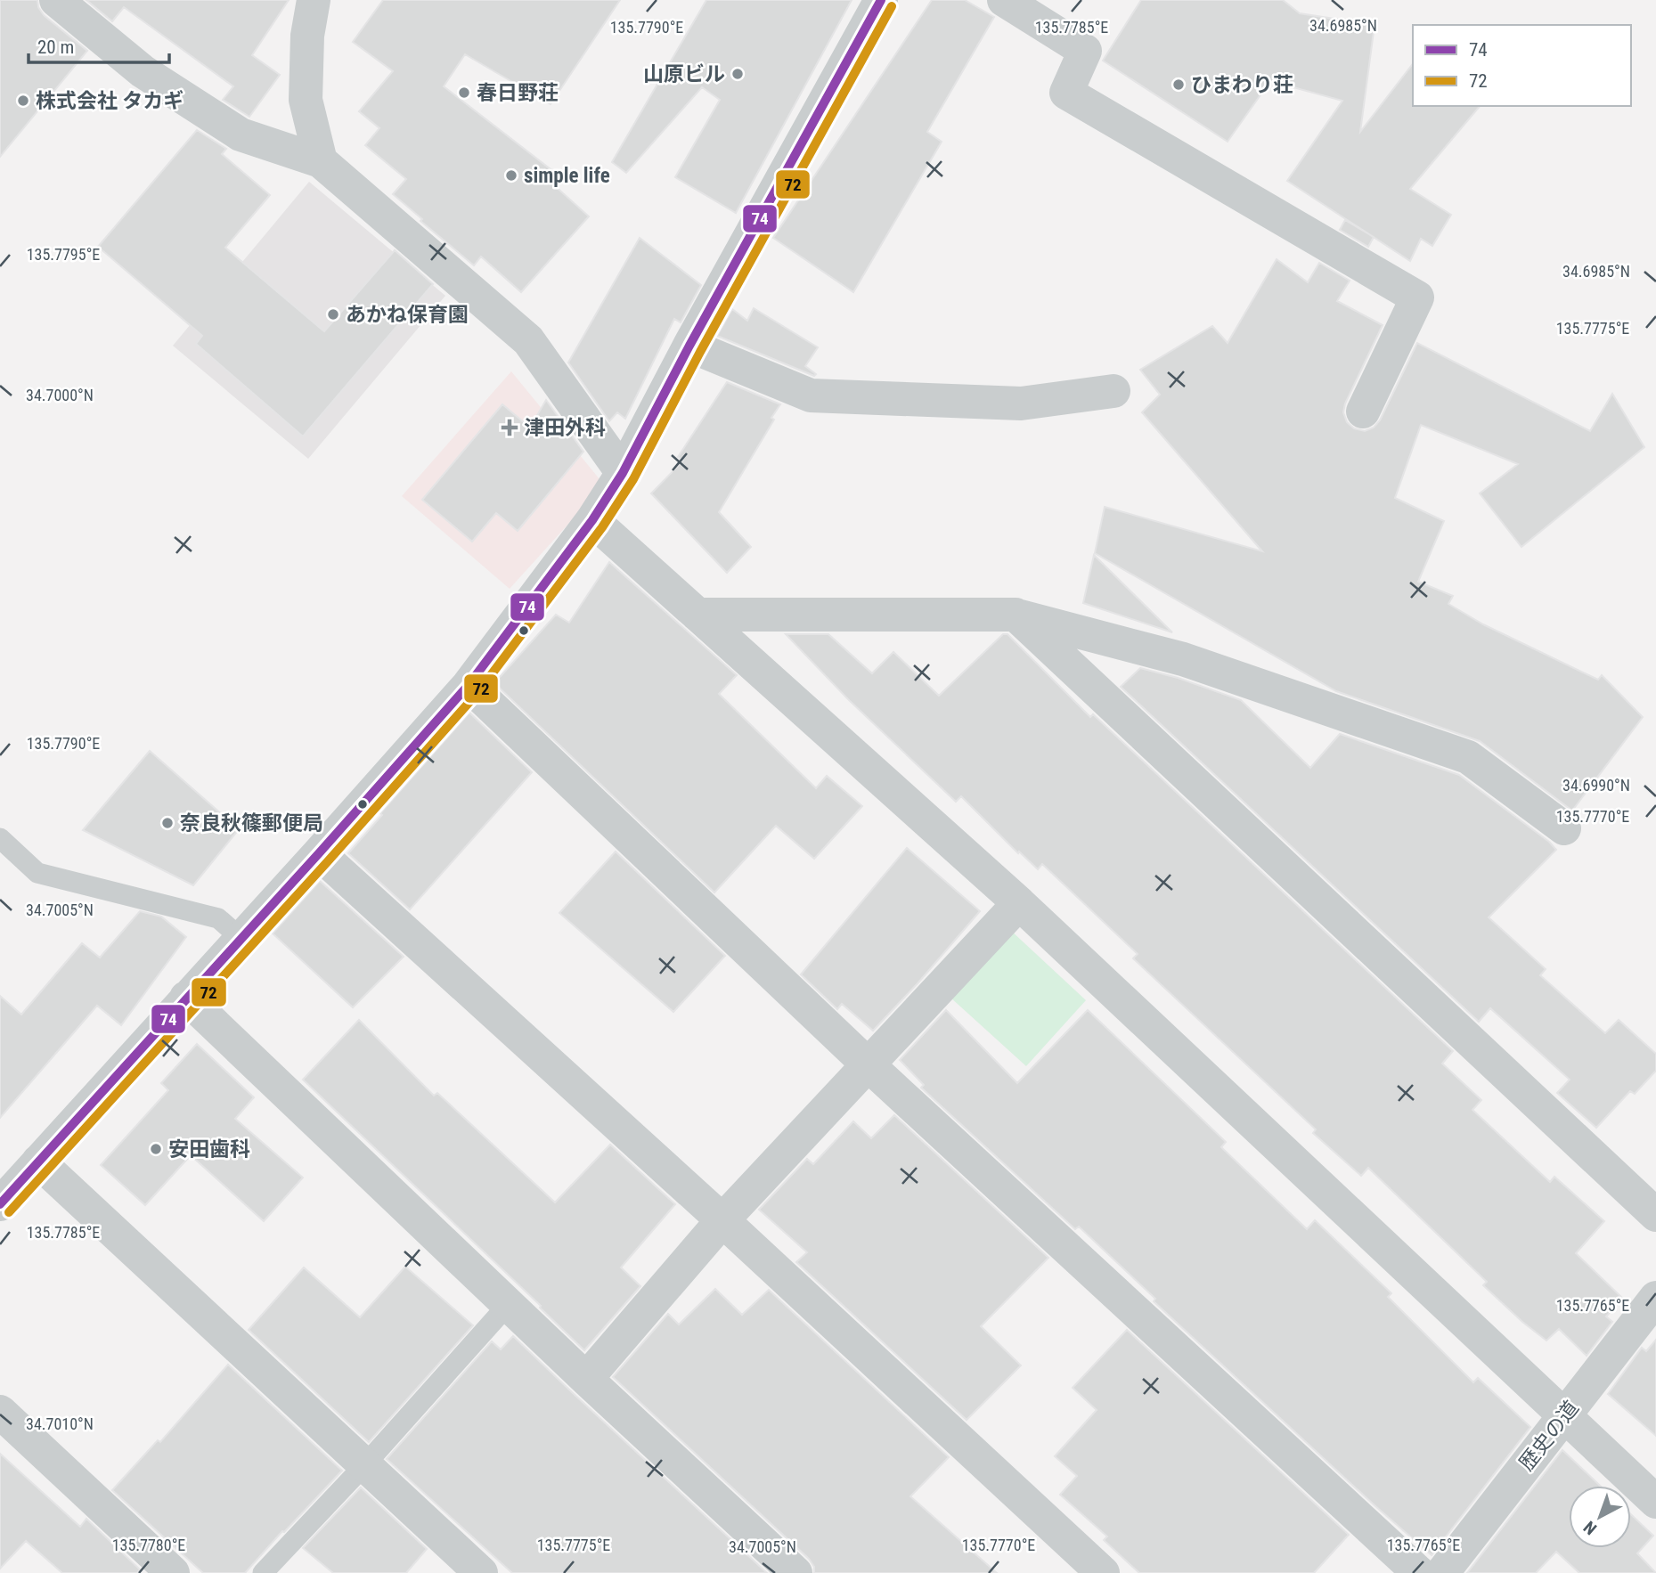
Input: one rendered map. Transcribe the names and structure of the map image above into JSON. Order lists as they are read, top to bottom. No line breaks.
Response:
{"streets":{"street":["歴史の道"]},"places":{"other":["山原ビル","ひまわり荘","春日野荘","株式会社 タカギ","simple life","あかね保育園","奈良秋篠郵便局","安田歯科"],"health":["津田外科"]},"lines":["transit line 74","transit line 72"],"legend":["74","72"],"scale_bar":"20 m","north":"bottom left","coordinates":["34.6985°N","135.7790°E","135.7785°E","135.7795°E","135.7775°E","34.7000°N","34.6990°N","135.7770°E","34.7005°N","135.7765°E","34.7010°N","135.7780°E"]}
